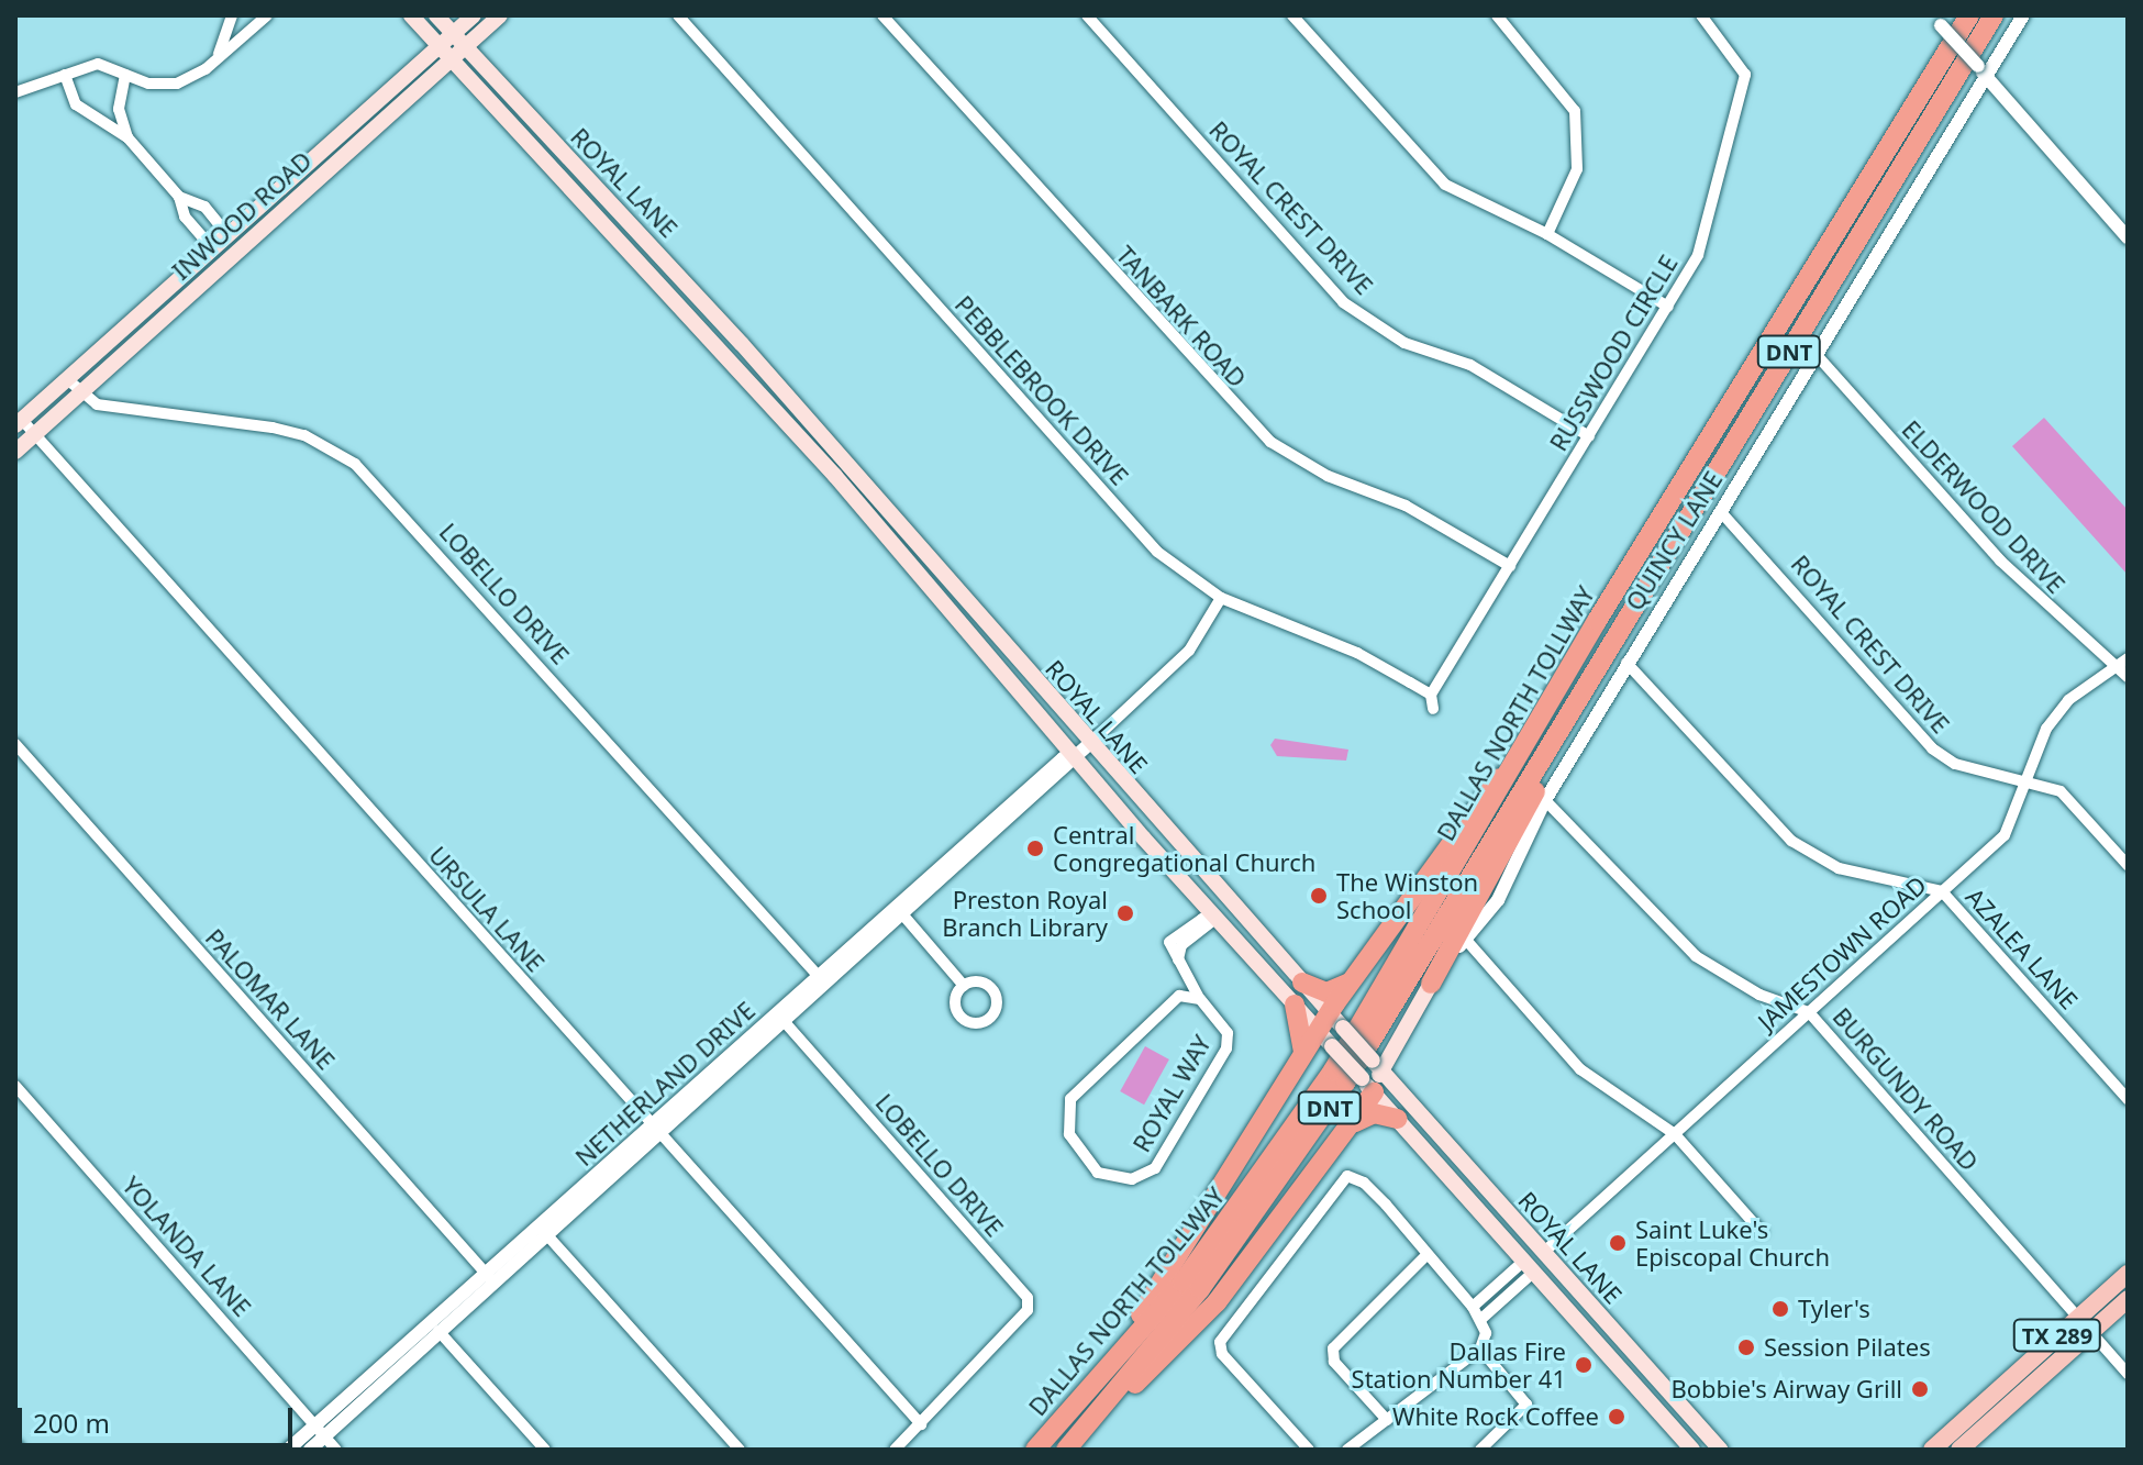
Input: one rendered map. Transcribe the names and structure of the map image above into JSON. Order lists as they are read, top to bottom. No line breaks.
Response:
{"streets":{"highway":["DNT","DALLAS NORTH TOLLWAY"],"main road":["ROYAL LANE","INWOOD ROAD","QUINCY LANE","TX 289"],"street":["ROYAL CREST DRIVE","TANBARK ROAD","RUSSWOOD CIRCLE","PEBBLEBROOK DRIVE","ELDERWOOD DRIVE","LOBELLO DRIVE","URSULA LANE","AZALEA LANE","JAMESTOWN ROAD","PALOMAR LANE","NETHERLAND DRIVE","BURGUNDY ROAD","ROYAL WAY","YOLANDA LANE"]},"crossings":[["ROYAL LANE","INWOOD ROAD"],["ROYAL LANE","QUINCY LANE"],["ROYAL LANE","JAMESTOWN ROAD"],["ROYAL LANE","NETHERLAND DRIVE"],["ROYAL LANE","ROYAL WAY"],["ROYAL CREST DRIVE","RUSSWOOD CIRCLE"],["ROYAL CREST DRIVE","QUINCY LANE"],["ROYAL CREST DRIVE","JAMESTOWN ROAD"],["INWOOD ROAD","LOBELLO DRIVE"],["INWOOD ROAD","URSULA LANE"],["TANBARK ROAD","RUSSWOOD CIRCLE"],["RUSSWOOD CIRCLE","PEBBLEBROOK DRIVE"],["PEBBLEBROOK DRIVE","NETHERLAND DRIVE"],["ELDERWOOD DRIVE","QUINCY LANE"],["ELDERWOOD DRIVE","JAMESTOWN ROAD"],["QUINCY LANE","AZALEA LANE"],["QUINCY LANE","BURGUNDY ROAD"],["LOBELLO DRIVE","URSULA LANE"],["LOBELLO DRIVE","NETHERLAND DRIVE"],["URSULA LANE","NETHERLAND DRIVE"],["AZALEA LANE","JAMESTOWN ROAD"],["JAMESTOWN ROAD","BURGUNDY ROAD"],["PALOMAR LANE","NETHERLAND DRIVE"],["NETHERLAND DRIVE","YOLANDA LANE"],["BURGUNDY ROAD","TX 289"]],"places":["Central Congregational Church","The Winston School","Preston Royal Branch Library","Saint Luke's Episcopal Church","Tyler's","Session Pilates","Dallas Fire Station Number 41","Bobbie's Airway Grill","White Rock Coffee"],"scale_bar":"200 m"}
